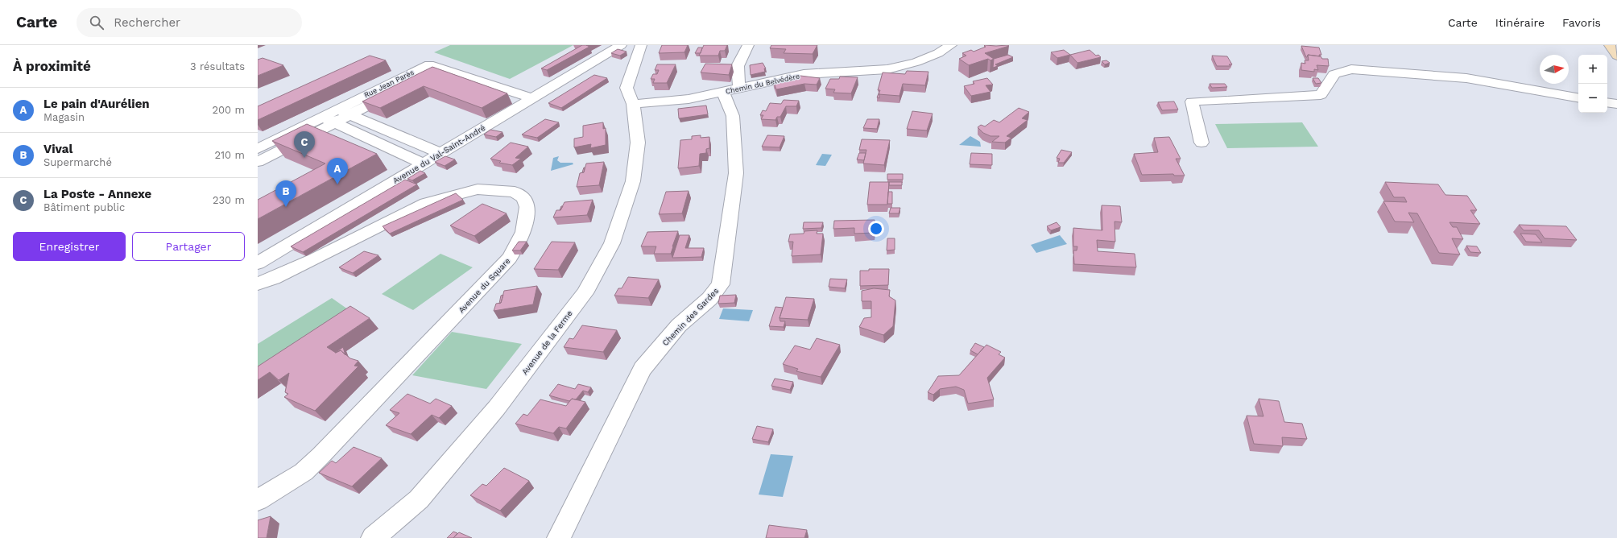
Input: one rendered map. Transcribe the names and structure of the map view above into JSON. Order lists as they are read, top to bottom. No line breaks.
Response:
{"streets":{"street":["Rue Jean Parès","Chemin du Belvédère","Avenue du Val-Saint-André","Avenue du Square","Chemin des Gardes","Avenue de la Ferme"]},"crossings":[["Rue Jean Parès","Avenue du Val-Saint-André"],["Chemin du Belvédère","Chemin des Gardes"],["Chemin du Belvédère","Avenue de la Ferme"]],"north":"right","page":{"header":"Carte","search":"Rechercher","nav":["Carte","Itinéraire","Favoris"],"heading":["À proximité","3 résultats"],"map_buttons":["+","−"],"list":[{"mark":"A","name":"Le pain d'Aurélien","note":"Magasin","value":"200 m"},{"mark":"B","name":"Vival","note":"Supermarché","value":"210 m"},{"mark":"C","name":"La Poste - Annexe","note":"Bâtiment public","value":"230 m"}],"pins":["C","A","B"],"buttons":["Enregistrer","Partager"]}}
